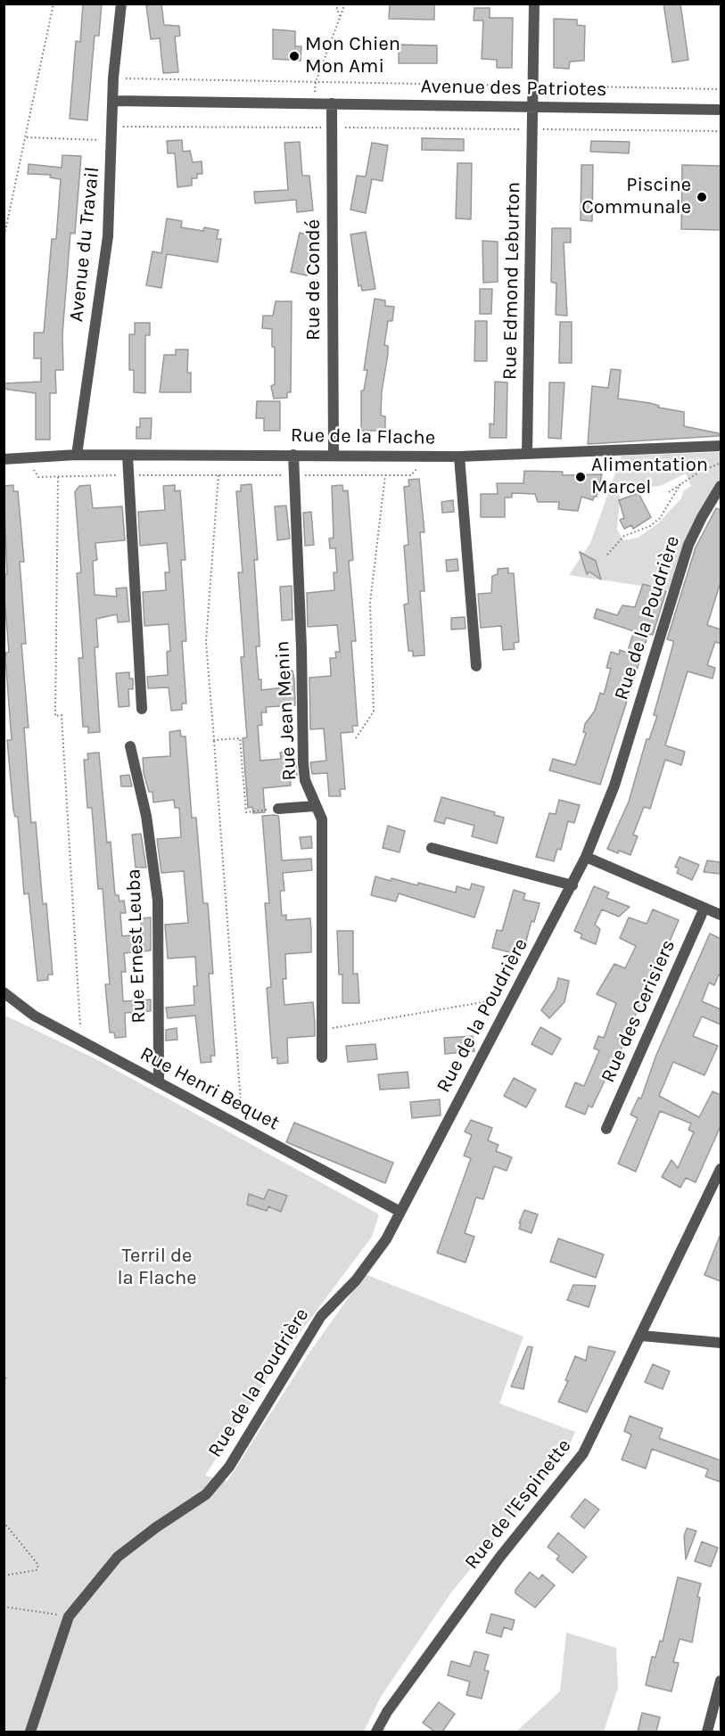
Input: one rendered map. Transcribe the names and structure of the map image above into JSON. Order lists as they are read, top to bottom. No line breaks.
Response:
{"streets":{"street":["Avenue des Patriotes","Avenue du Travail","Rue de Condé","Rue Edmond Leburton","Rue de la Flache","Rue de la Poudrière","Rue Jean Menin","Rue Ernest Leuba","Rue des Cerisiers","Rue Henri Bequet","Rue de l'Espinette"]},"crossings":[["Avenue des Patriotes","Avenue du Travail"],["Avenue des Patriotes","Rue de Condé"],["Avenue des Patriotes","Rue Edmond Leburton"],["Avenue du Travail","Rue de la Flache"],["Rue de Condé","Rue de la Flache"],["Rue Edmond Leburton","Rue de la Flache"],["Rue de la Flache","Rue Jean Menin"],["Rue de la Poudrière","Rue Henri Bequet"],["Rue Ernest Leuba","Rue Henri Bequet"]],"parks":["Terril de la Flache"],"places":["Mon Chien Mon Ami","Piscine Communale","Alimentation Marcel"]}
